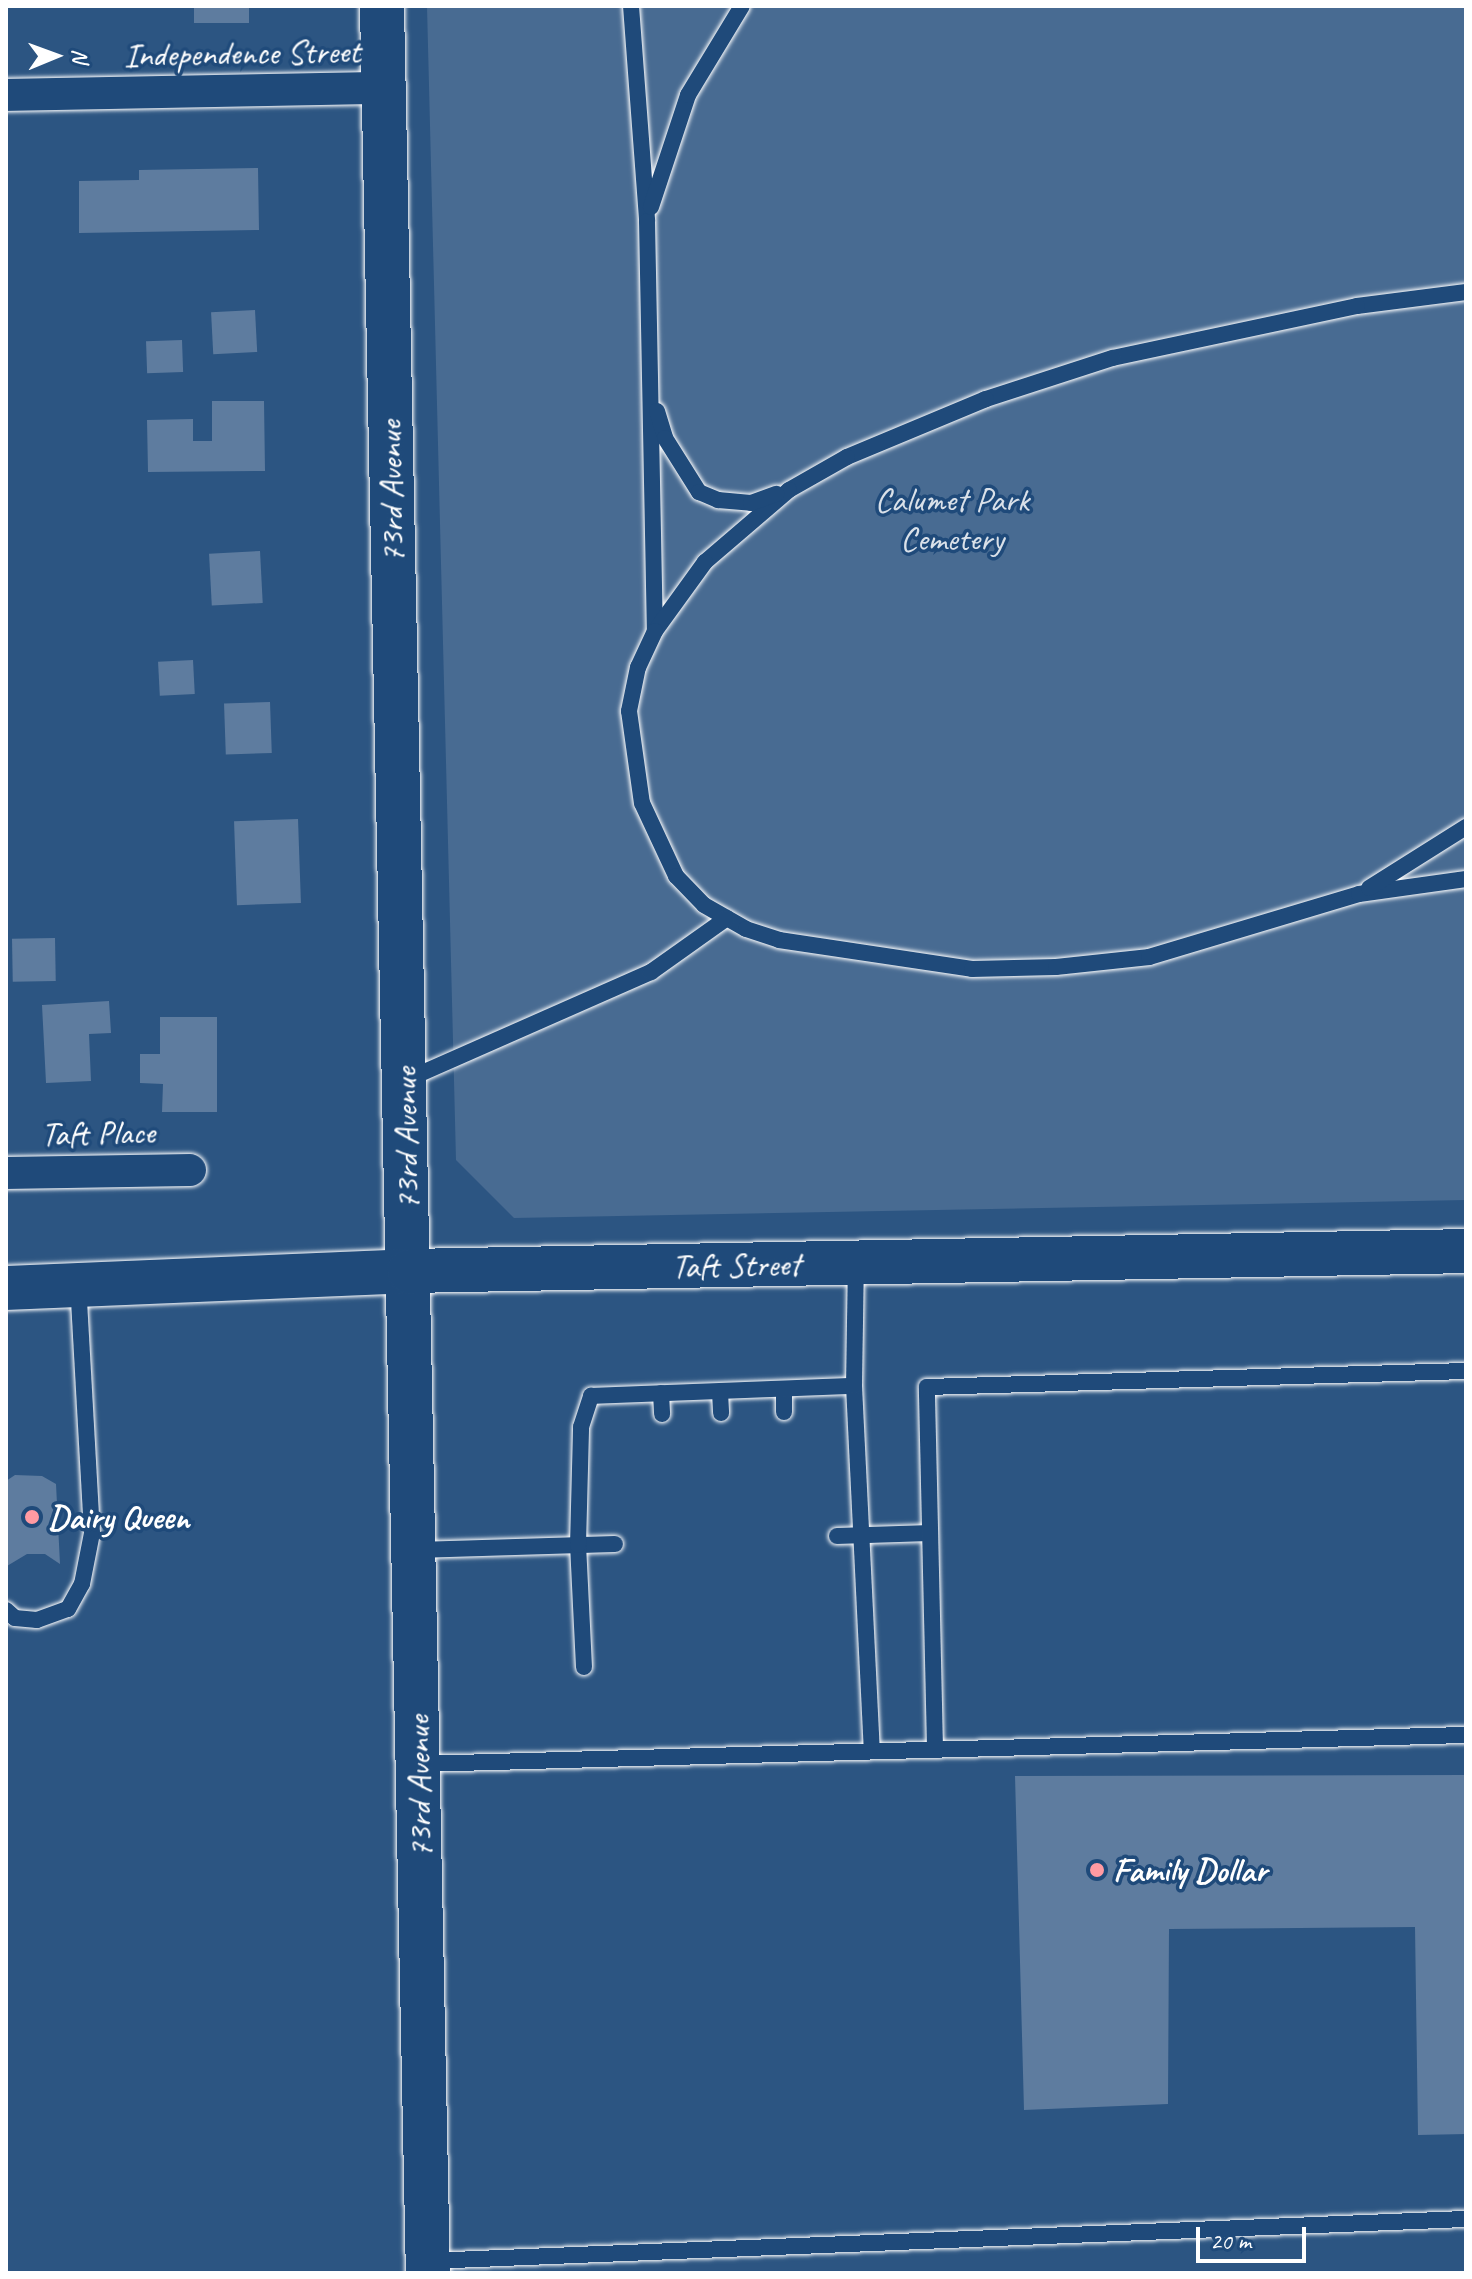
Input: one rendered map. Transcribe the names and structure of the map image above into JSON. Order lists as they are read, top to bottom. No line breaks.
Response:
{"streets":{"street":["Independence Street","73rd Avenue","Taft Place","Taft Street"]},"crossings":[["Independence Street","73rd Avenue"],["73rd Avenue","Taft Street"]],"parks":["Calumet Park Cemetery"],"places":["Dairy Queen","Family Dollar"],"scale_bar":"20 m","north":"right"}
